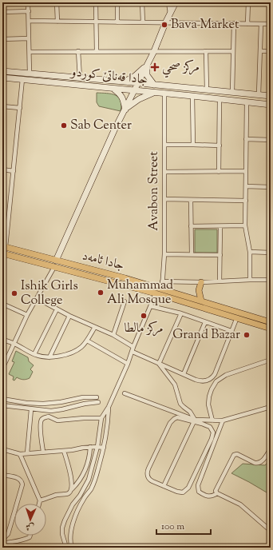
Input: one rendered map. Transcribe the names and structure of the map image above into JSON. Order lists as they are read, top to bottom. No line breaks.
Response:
{"streets":{"main road":["جادا ئامەد"],"street":["جادا قەناتێ کوردو","Avabon Street"]},"crossings":[["جادا قەناتێ کوردو","Avabon Street"],["Avabon Street","جادا ئامەد"]],"places":{"other":["Bava Market","Sab Center","Muhammad Ali Mosque","Ishik Girls College","مركز مالطا","Grand Bazar"],"health":["مركز صحي"]},"scale_bar":"100 m","north":"bottom"}
